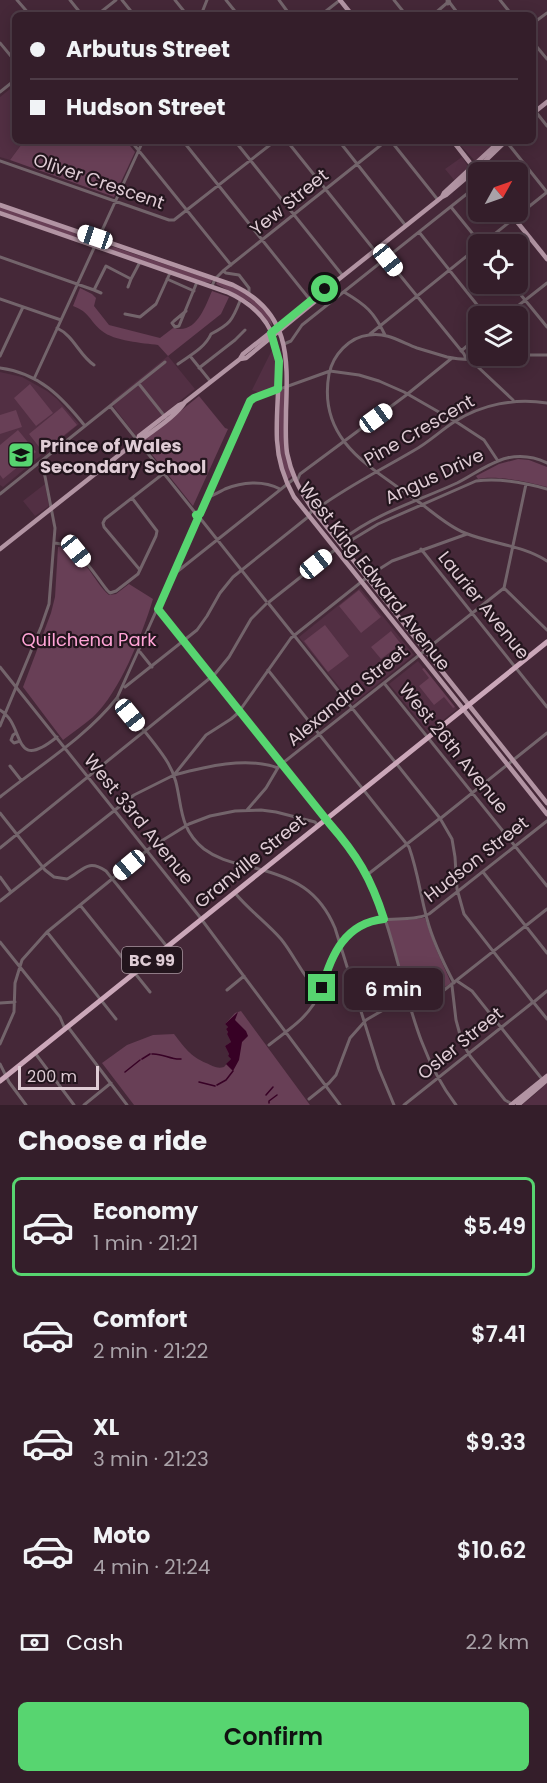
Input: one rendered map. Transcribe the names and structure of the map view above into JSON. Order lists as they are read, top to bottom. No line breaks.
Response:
{"streets":{"highway":["Granville Street","BC 99"],"main road":["West King Edward Avenue"],"street":["Oliver Crescent","Yew Street","Pine Crescent","Angus Drive","Laurier Avenue","Alexandra Street","West 26th Avenue","West 33rd Avenue","Hudson Street","Osler Street"]},"crossings":[["Yew Street","West King Edward Avenue"],["Pine Crescent","West King Edward Avenue"],["Angus Drive","West King Edward Avenue"],["Angus Drive","West 33rd Avenue"],["West King Edward Avenue","Alexandra Street"],["West King Edward Avenue","Granville Street"],["Laurier Avenue","Alexandra Street"],["Laurier Avenue","Granville Street"],["Alexandra Street","West 26th Avenue"],["West 26th Avenue","Hudson Street"],["West 26th Avenue","Granville Street"],["West 33rd Avenue","Hudson Street"],["West 33rd Avenue","Granville Street"]],"parks":["Quilchena Park"],"places":{"school or university":["Prince of Wales Secondary School"]},"scale_bar":"200 m","north":"top right","page":{"banner":["Arbutus Street","Hudson Street"],"bubble":"6 min","scale":"200 m","heading":"Choose a ride","list":[{"name":"Economy","note":"1 min · 21:21","value":"$5.49"},{"name":"Comfort","note":"2 min · 21:22","value":"$7.41"},{"name":"XL","note":"3 min · 21:23","value":"$9.33"},{"name":"Moto","note":"4 min · 21:24","value":"$10.62"}],"pay":["Cash","2.2 km"],"buttons":"Confirm"}}
